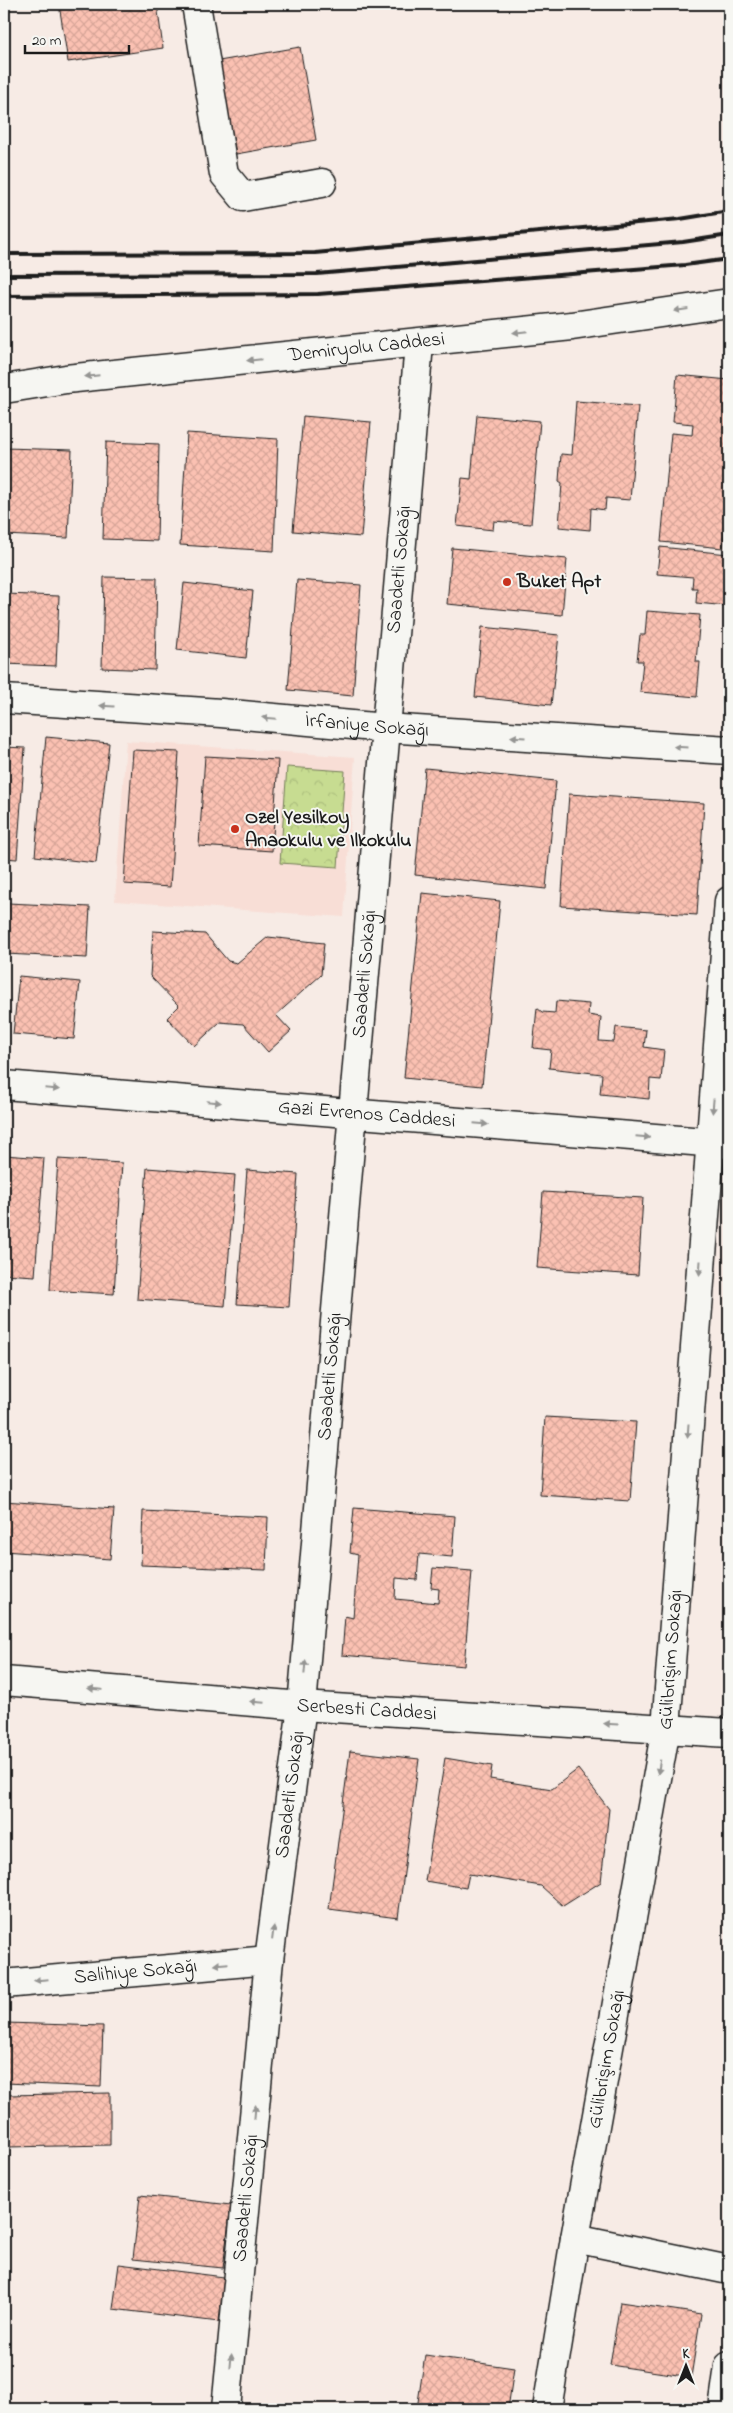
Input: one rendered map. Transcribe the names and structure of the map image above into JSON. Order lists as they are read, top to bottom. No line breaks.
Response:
{"streets":{"street":["Demiryolu Caddesi","Saadetli Sokağı","İrfaniye Sokağı","Gazi Evrenos Caddesi","Gülibrişim Sokağı","Serbesti Caddesi","Salihiye Sokağı"]},"crossings":[["Demiryolu Caddesi","Saadetli Sokağı"],["Saadetli Sokağı","İrfaniye Sokağı"],["Saadetli Sokağı","Gazi Evrenos Caddesi"],["Saadetli Sokağı","Serbesti Caddesi"],["Saadetli Sokağı","Salihiye Sokağı"],["Gazi Evrenos Caddesi","Gülibrişim Sokağı"],["Gülibrişim Sokağı","Serbesti Caddesi"]],"one_way":["Demiryolu Caddesi","Saadetli Sokağı","İrfaniye Sokağı","Gazi Evrenos Caddesi","Gülibrişim Sokağı","Serbesti Caddesi","Salihiye Sokağı"],"places":["Buket Apt","Ozel Yesilkoy Anaokulu ve Ilkokulu"],"scale_bar":"20 m","north":"top"}
